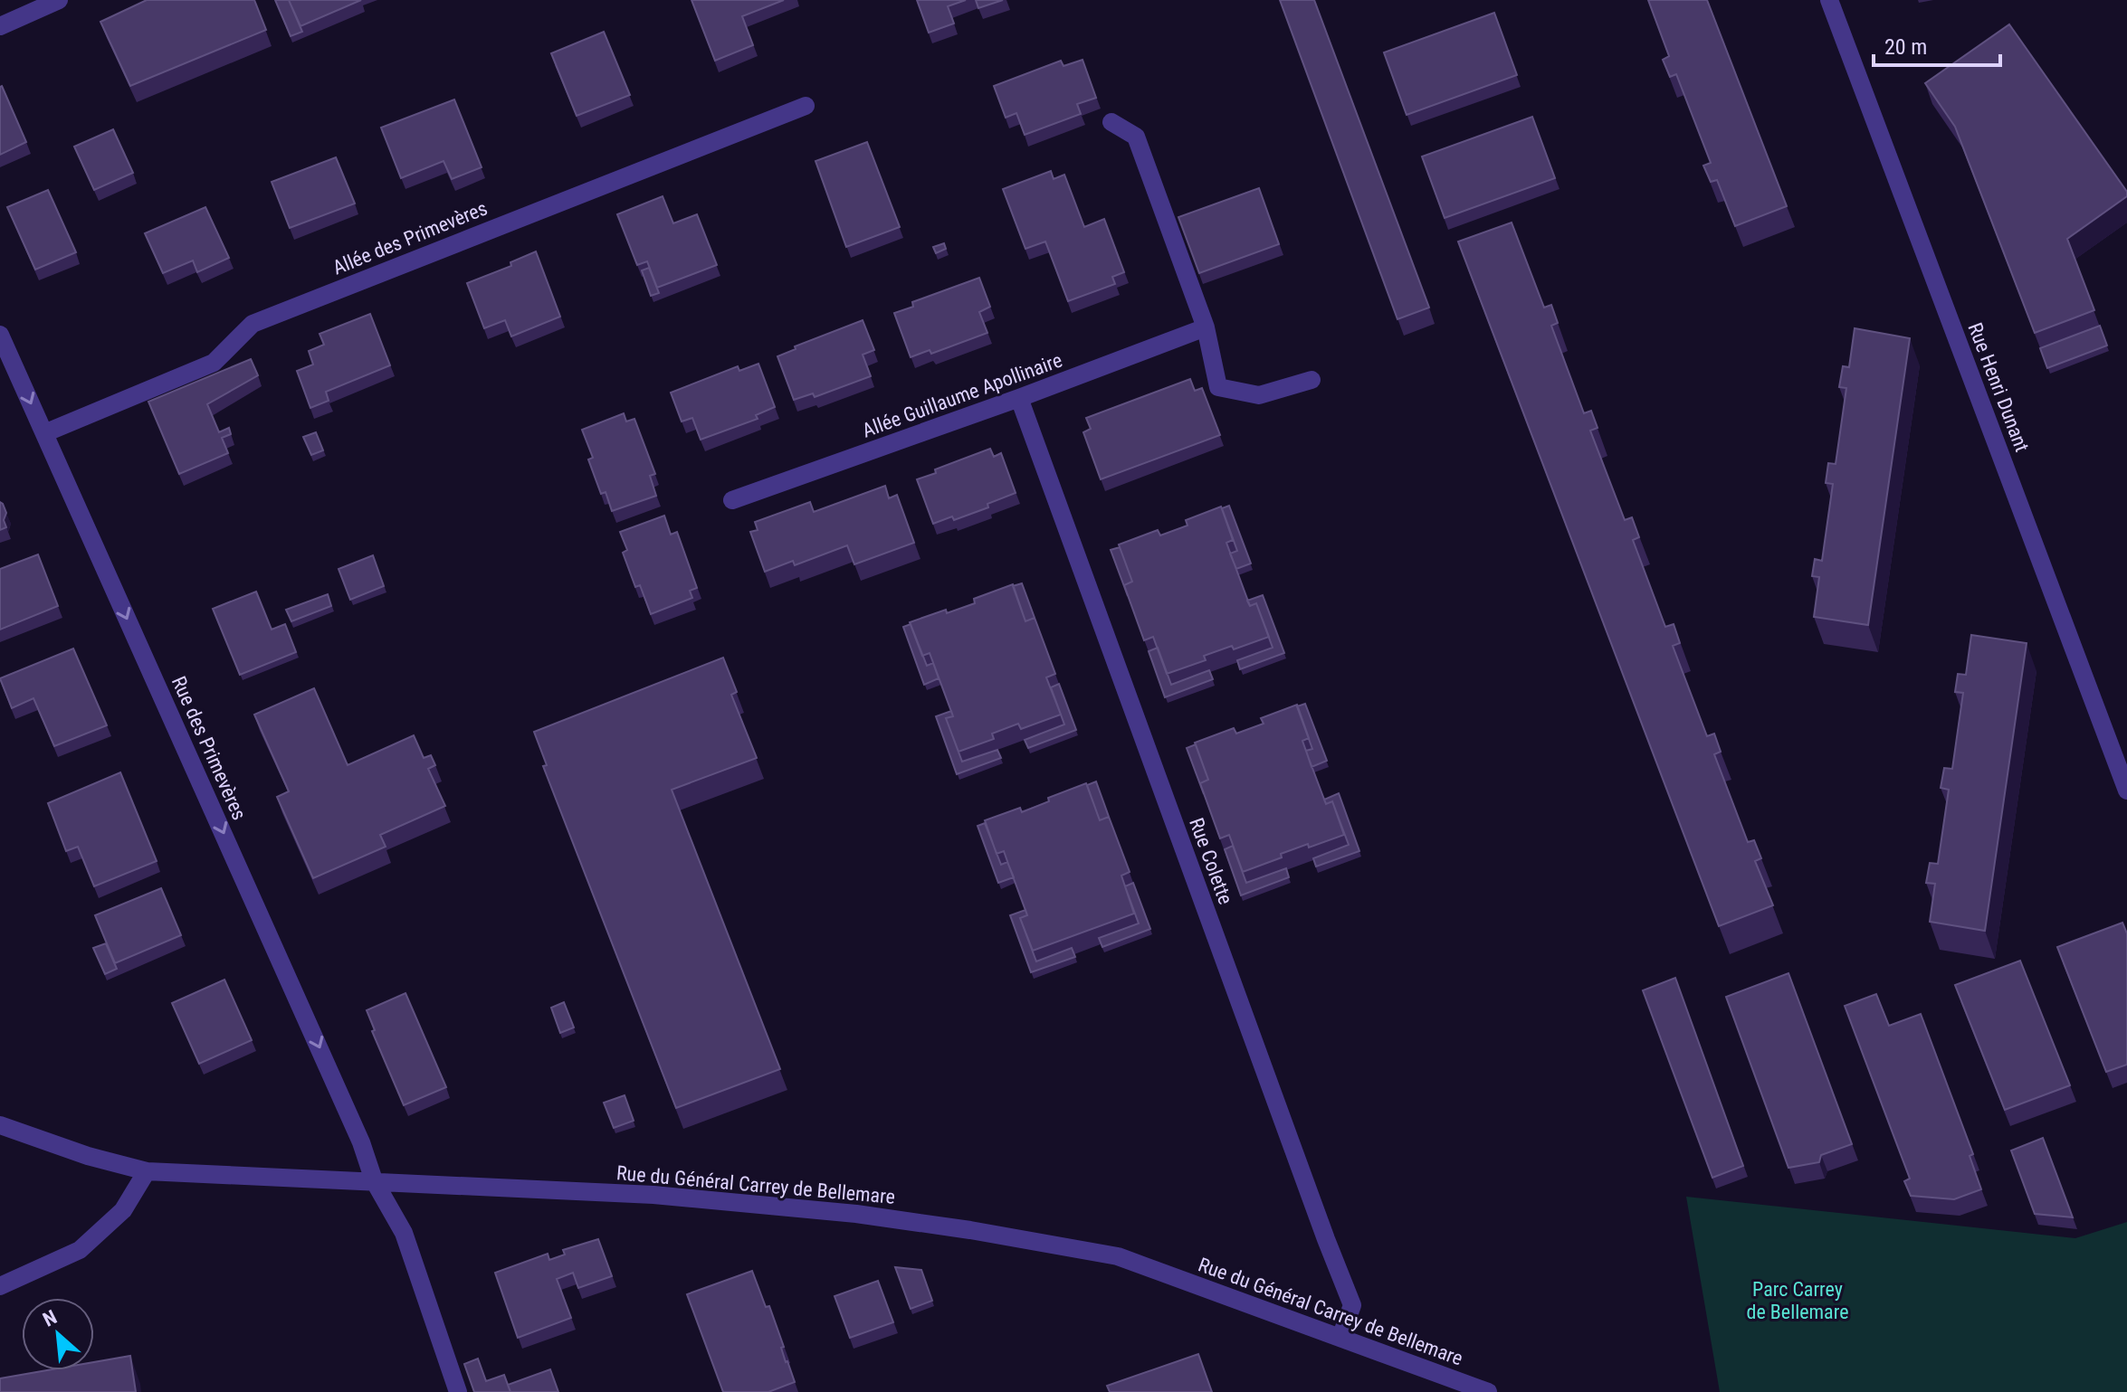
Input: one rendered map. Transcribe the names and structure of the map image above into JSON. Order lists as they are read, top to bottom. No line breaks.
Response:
{"streets":{"street":["Allée des Primevères","Rue Henri Dunant","Allée Guillaume Apollinaire","Rue des Primevères","Rue Colette","Rue du Général Carrey de Bellemare"]},"crossings":[["Allée des Primevères","Rue des Primevères"],["Allée Guillaume Apollinaire","Rue Colette"],["Rue des Primevères","Rue du Général Carrey de Bellemare"],["Rue Colette","Rue du Général Carrey de Bellemare"]],"one_way":["Rue des Primevères"],"parks":["Parc Carrey de Bellemare"],"scale_bar":"20 m","north":"top left"}
